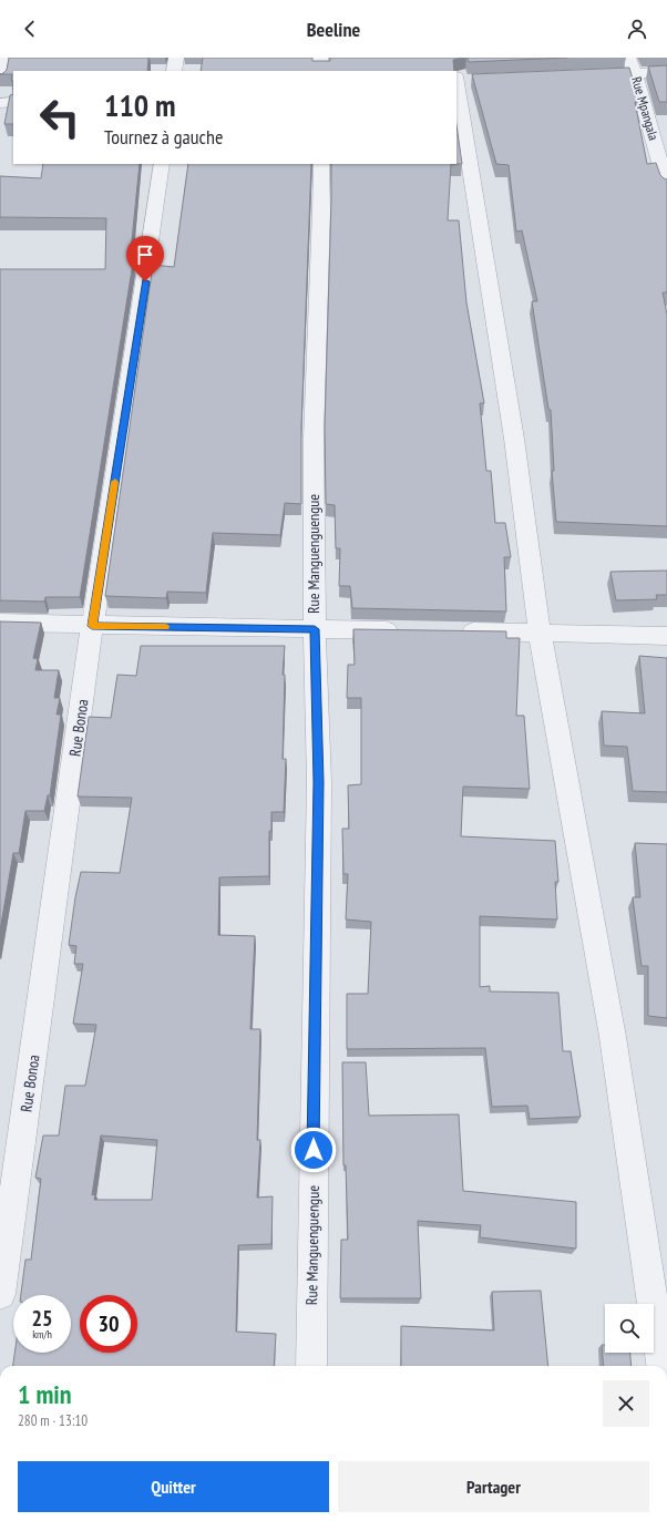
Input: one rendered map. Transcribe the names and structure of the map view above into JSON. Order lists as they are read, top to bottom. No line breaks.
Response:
{"streets":{"street":["Rue Mpangala","Rue Manguenguengue","Rue Bonoa"]},"page":{"header":"Beeline","turn":["110 m","Tournez à gauche"],"speed":"25 km/h","limit":"30","heading":["1 min","280 m · 13:10"],"buttons":["Quitter","Partager"]}}
